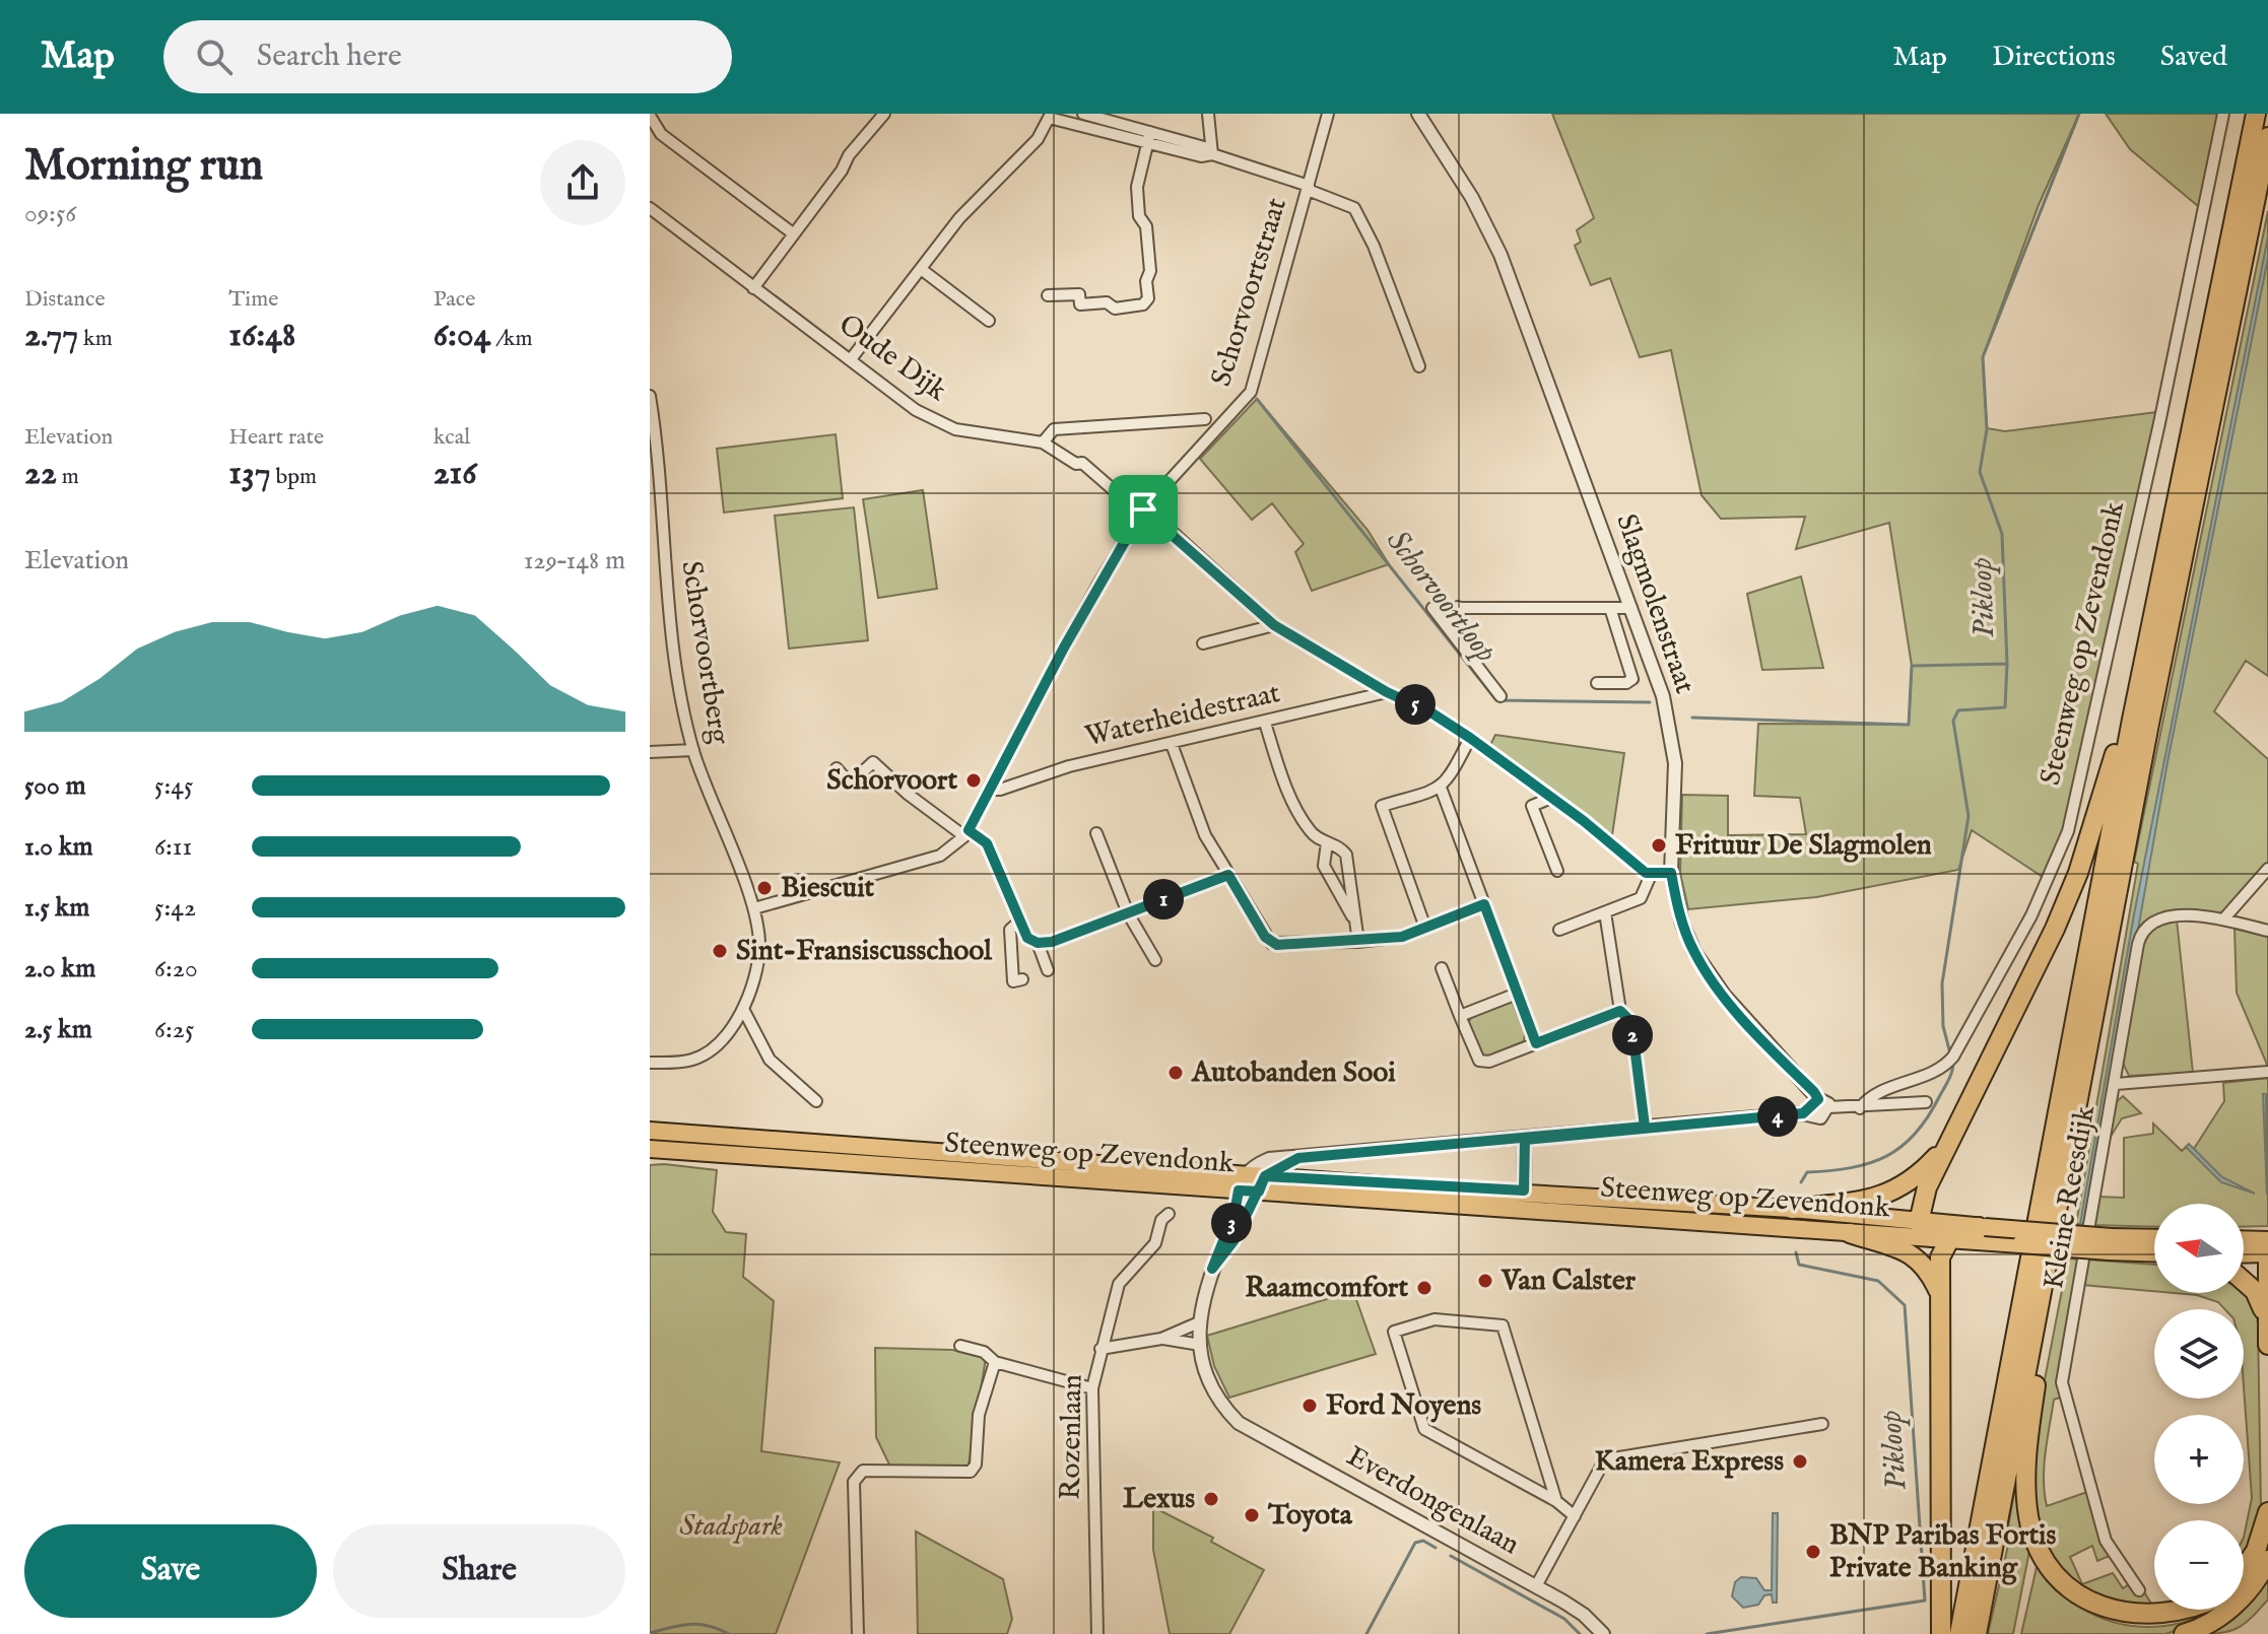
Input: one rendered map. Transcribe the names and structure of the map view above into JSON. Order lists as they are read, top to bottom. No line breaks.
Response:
{"streets":{"main road":["Steenweg op Zevendonk"],"street":["Schorvoortstraat","Oude Dijk","Slagmolenstraat","Schorvoortberg","Waterheidestraat","Kleine Reesdijk","Rozenlaan","Everdongenlaan"]},"crossings":[["Schorvoortstraat","Oude Dijk"],["Schorvoortstraat","Schorvoortberg"],["Schorvoortstraat","Waterheidestraat"],["Oude Dijk","Waterheidestraat"],["Slagmolenstraat","Steenweg op Zevendonk"],["Steenweg op Zevendonk","Everdongenlaan"]],"water":["Schorvoortloop","Pikloop"],"parks":["Stadspark"],"places":["Schorvoort","Frituur De Slagmolen","Biescuit","Sint-Fransiscusschool","Autobanden Sooi","Van Calster","Raamcomfort","Ford Noyens","Kamera Express","Lexus","Toyota","BNP Paribas Fortis Private Banking"],"north":"left","page":{"header":"Map","search":"Search here","nav":["Map","Directions","Saved"],"heading":["Morning run","09:56"],"stats":[["Distance","2.77 km"],["Time","16:48"],["Pace","6:04 /km"],["Elevation","22 m"],["Heart rate","137 bpm"],["kcal","216"]],"chart":["Elevation","129–148 m"],"pins":["5","1","2","4","3"],"list":[{"name":"500 m","note":"5:45"},{"name":"1.0 km","note":"6:11"},{"name":"1.5 km","note":"5:42"},{"name":"2.0 km","note":"6:20"},{"name":"2.5 km","note":"6:25"}],"map_buttons":["+","−"],"buttons":["Save","Share"]}}
